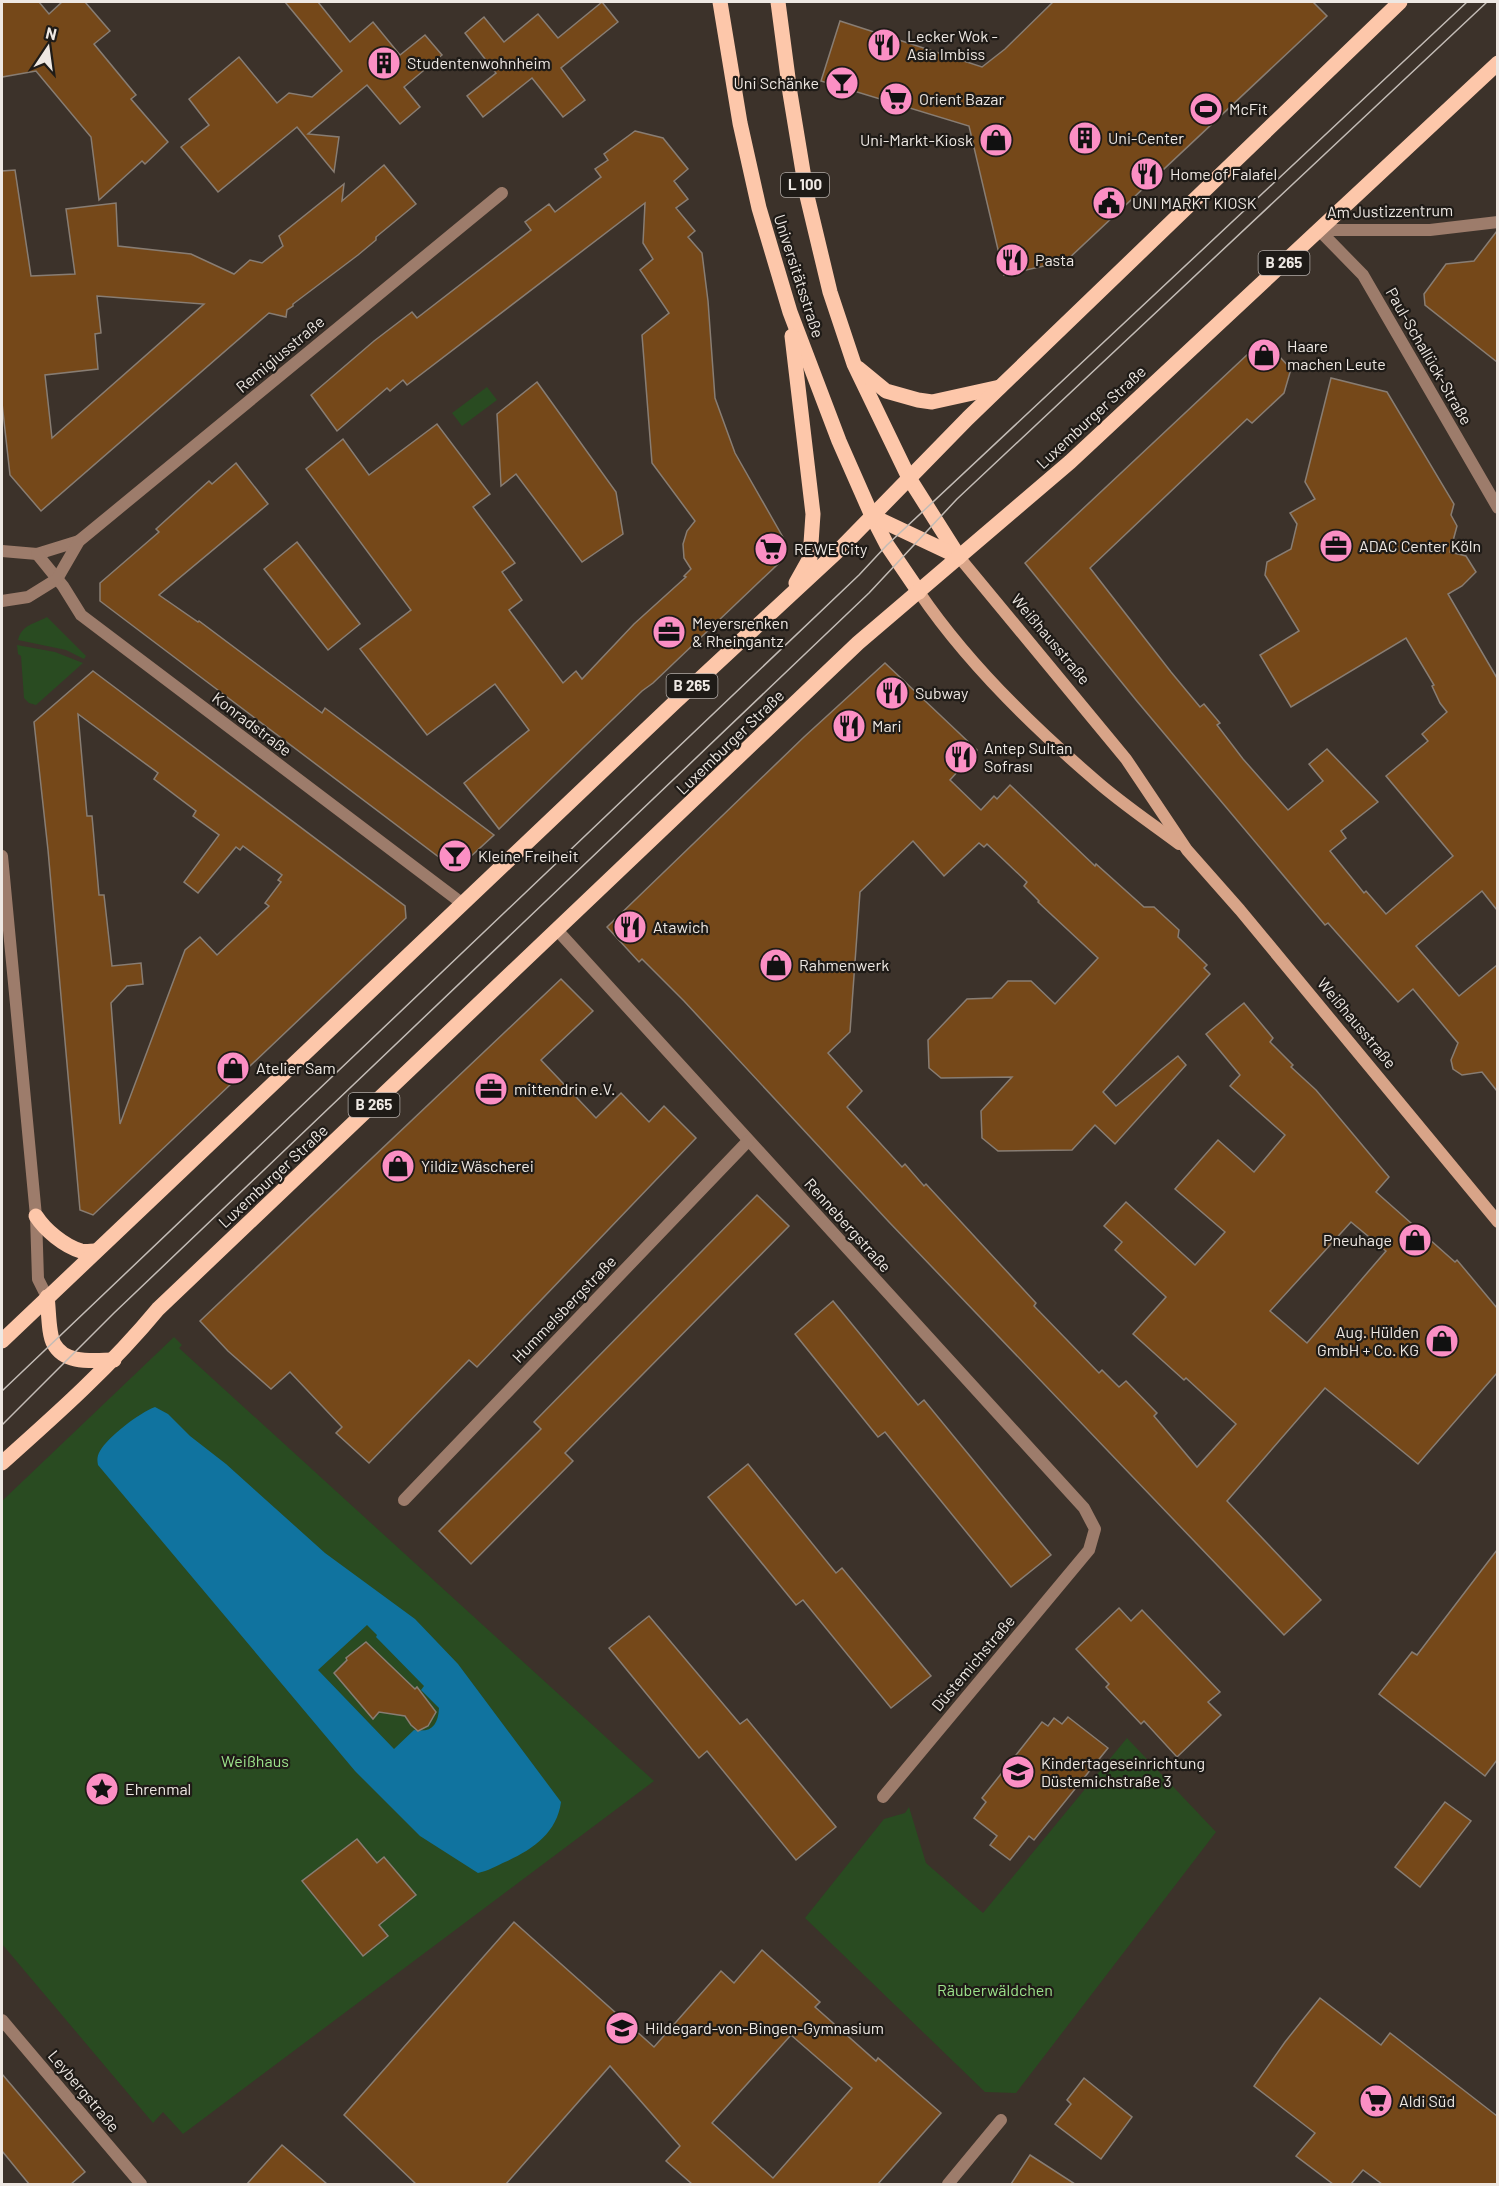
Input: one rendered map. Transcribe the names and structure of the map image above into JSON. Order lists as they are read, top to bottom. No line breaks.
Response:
{"streets":{"main road":["L 100","B 265","Universitätsstraße","Luxemburger Straße","Weißhausstraße"],"street":["Am Justizzentrum","Remigiusstraße","Paul-Schallück-Straße","Konradstraße","Rennebergstraße","Hummelsbergstraße","Düstemichstraße","Leybergstraße"]},"crossings":[["L 100","B 265"],["L 100","Universitätsstraße"],["Am Justizzentrum","Paul-Schallück-Straße"],["Am Justizzentrum","Luxemburger Straße"],["B 265","Universitätsstraße"],["B 265","Weißhausstraße"],["B 265","Konradstraße"],["Universitätsstraße","Weißhausstraße"],["Remigiusstraße","Konradstraße"],["Paul-Schallück-Straße","Luxemburger Straße"],["Luxemburger Straße","Weißhausstraße"],["Luxemburger Straße","Rennebergstraße"],["Rennebergstraße","Hummelsbergstraße"],["Rennebergstraße","Düstemichstraße"]],"parks":["Weißhaus","Räuberwäldchen"],"places":{"restaurant":["Lecker Wok - Asia Imbiss","Home of Falafel","Pasta","Subway","Mari","Antep Sultan Sofrası","Atawich"],"building":["Studentenwohnheim","Uni-Center"],"bar":["Uni Schänke","Kleine Freiheit"],"supermarket":["Orient Bazar","REWE City","Aldi Süd"],"sports":["McFit"],"shop":["Uni-Markt-Kiosk","Haare machen Leute","Rahmenwerk","Atelier Sam","Yildiz Wäscherei","Pneuhage","Aug. Hülden GmbH + Co. KG"],"public building":["UNI MARKT KIOSK"],"office":["ADAC Center Köln","Meyersrenken & Rheingantz","mittendrin e.V."],"school or university":["Kindertageseinrichtung Düstemichstraße 3","Hildegard-von-Bingen-Gymnasium"],"place":["Ehrenmal"]},"north":"top"}
